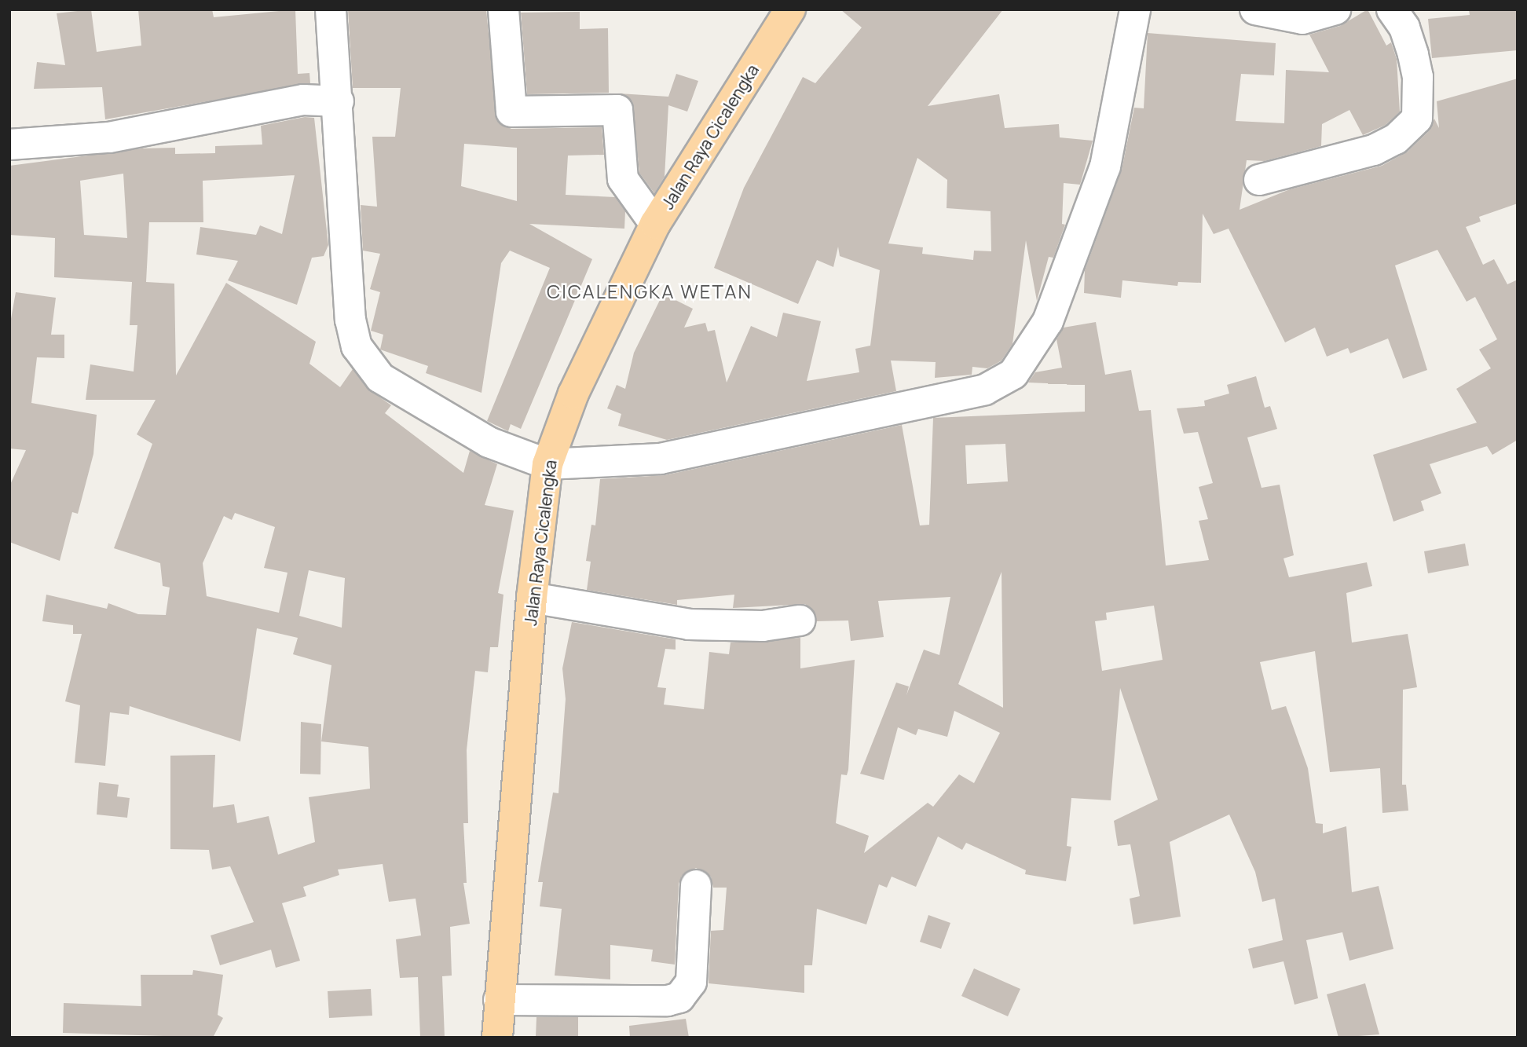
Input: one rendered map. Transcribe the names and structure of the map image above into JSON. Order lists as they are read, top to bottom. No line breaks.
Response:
{"streets":{"main road":["Jalan Raya Cicalengka"]},"districts":["CICALENGKA WETAN"]}
